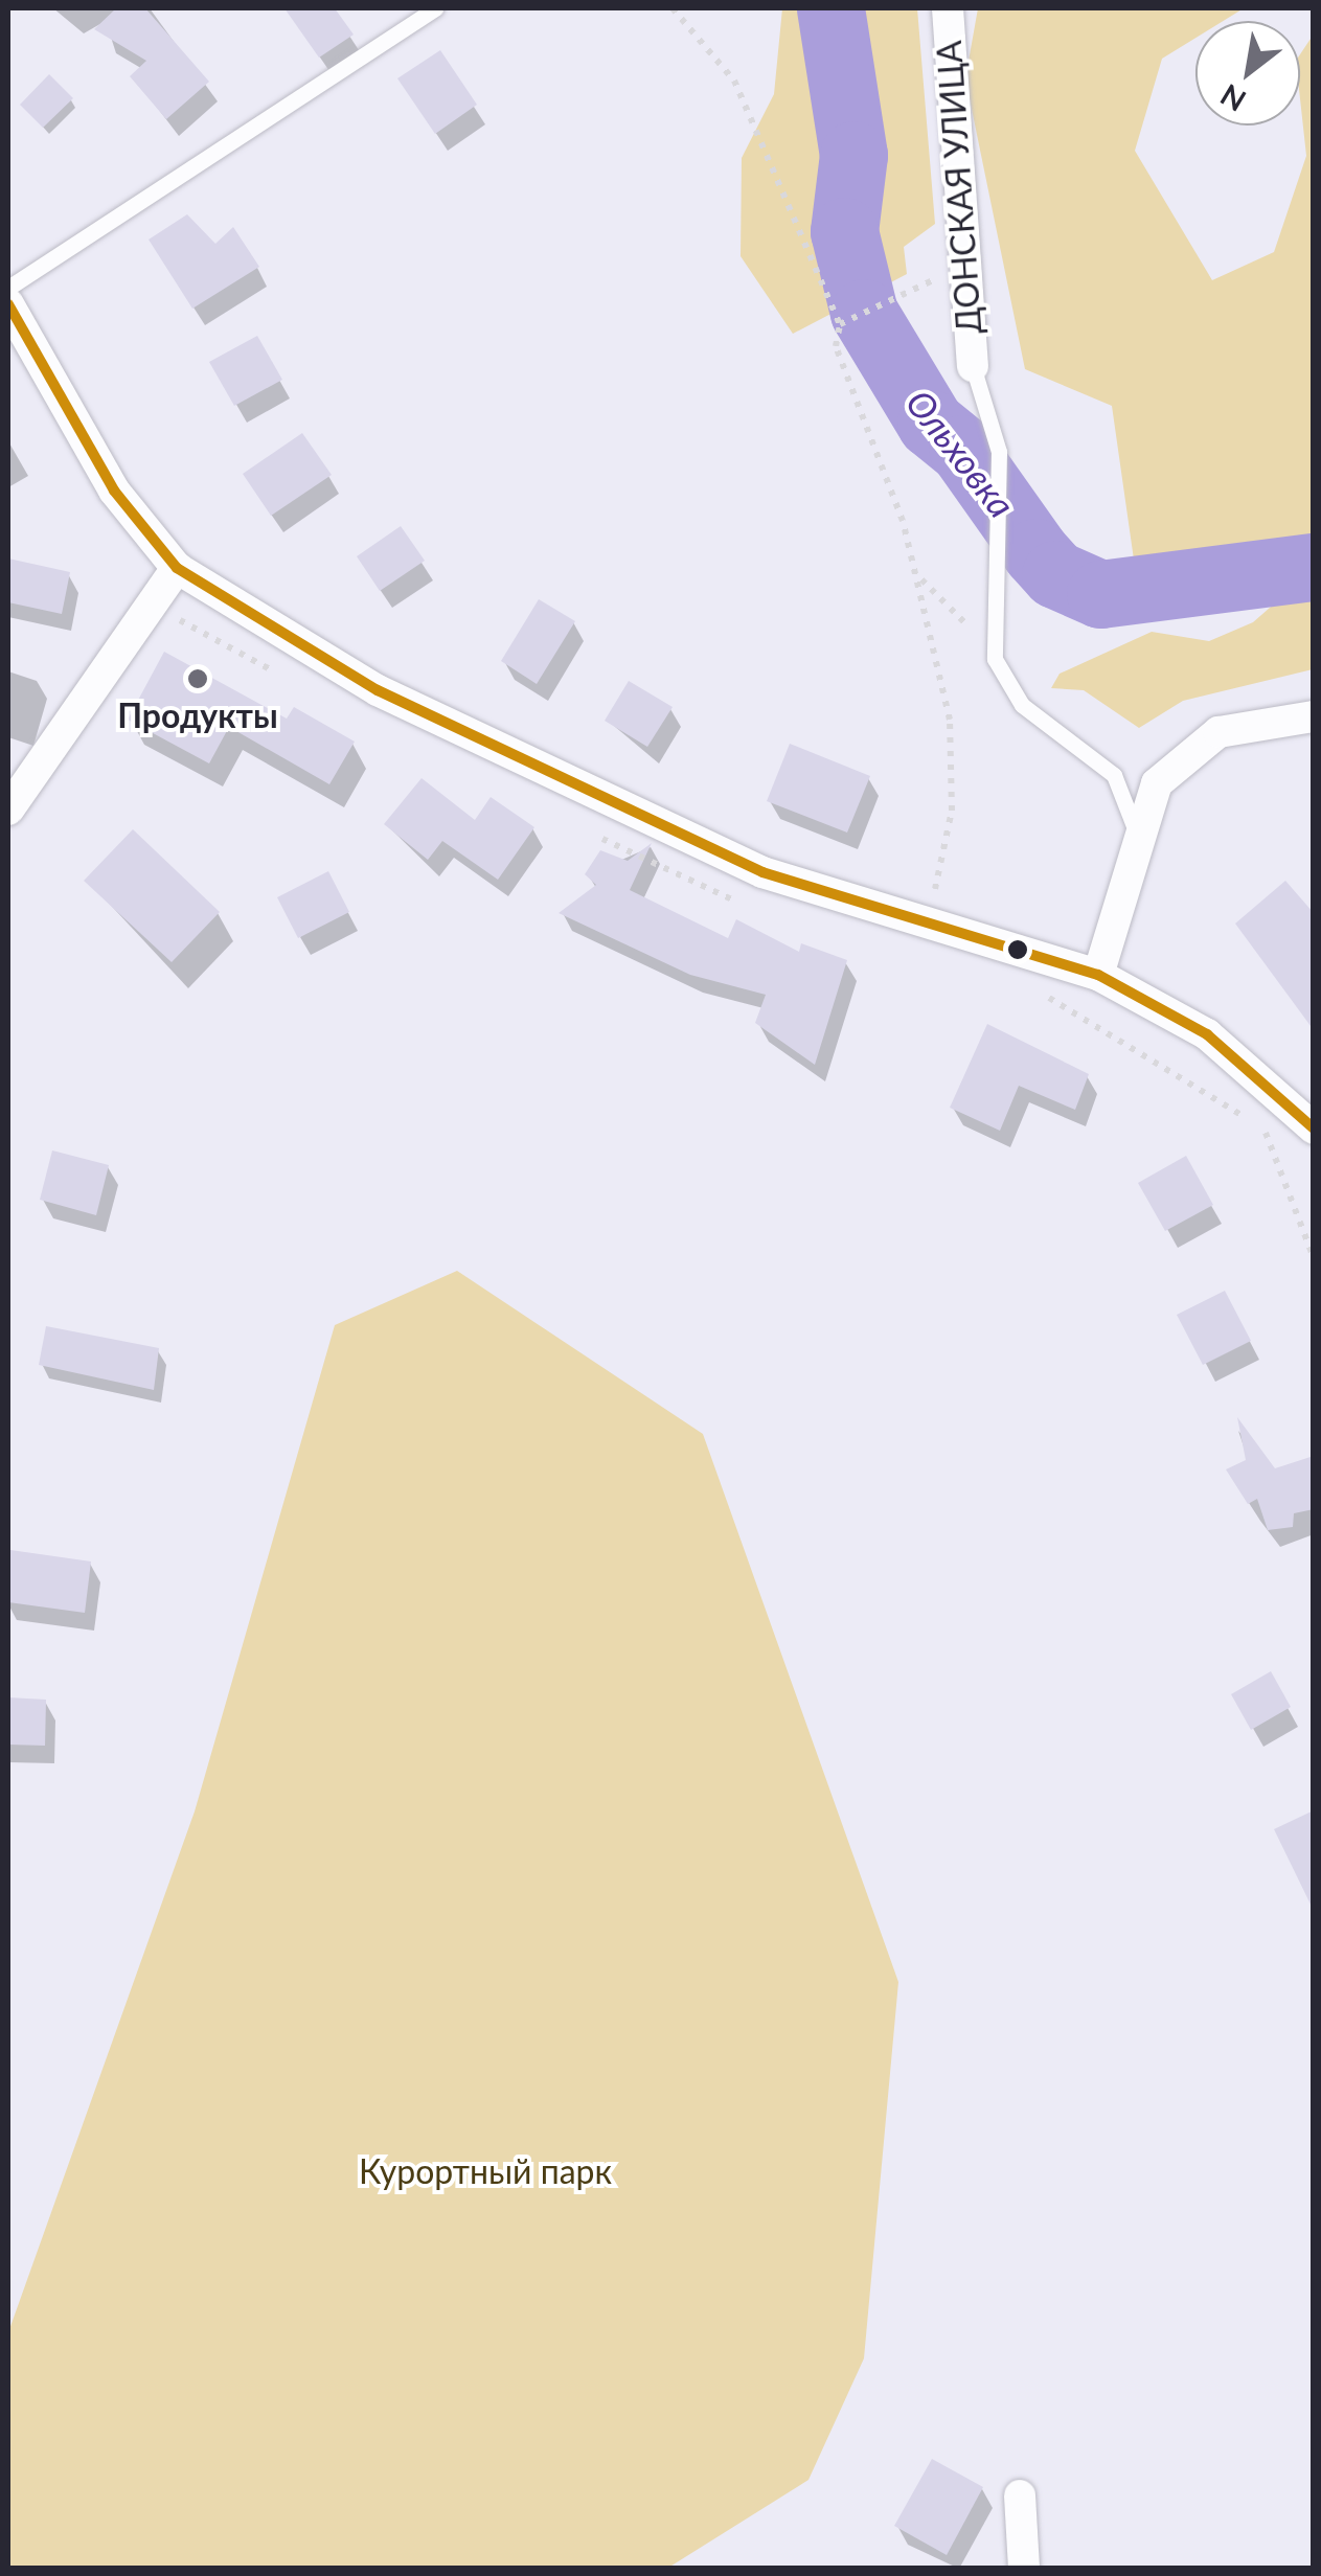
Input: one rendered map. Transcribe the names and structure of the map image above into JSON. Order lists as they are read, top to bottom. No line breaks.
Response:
{"streets":{"street":["ДОНСКАЯ УЛИЦА"]},"water":["Ольховка"],"parks":["Курортный парк"],"places":["Продукты"],"north":"bottom left"}
